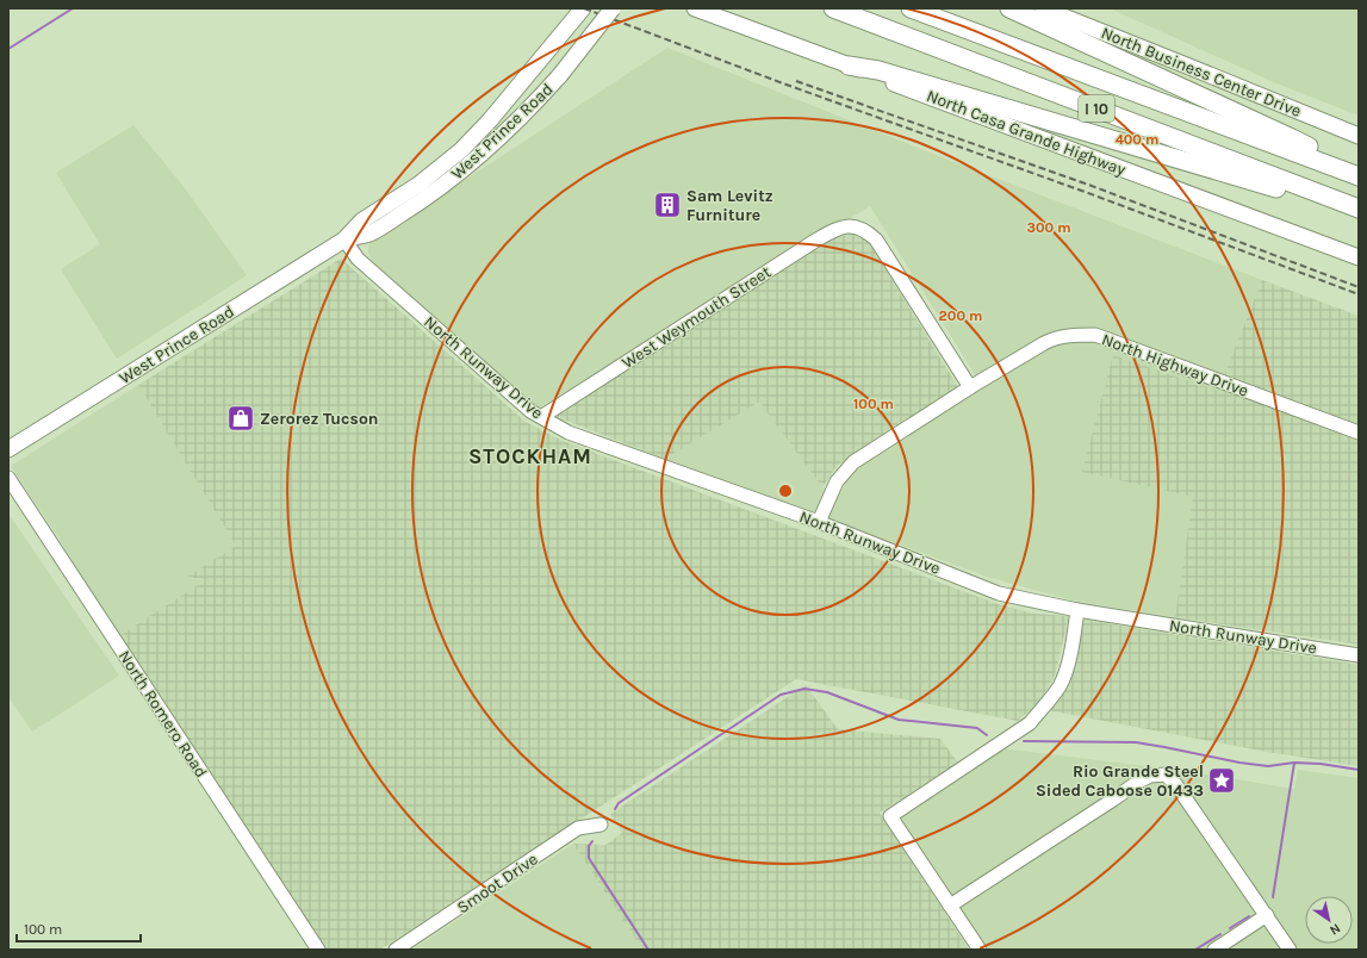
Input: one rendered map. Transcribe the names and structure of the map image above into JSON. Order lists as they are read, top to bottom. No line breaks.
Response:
{"streets":{"highway":["I 10"],"main road":["North Business Center Drive","West Prince Road","North Casa Grande Highway"],"street":["West Weymouth Street","North Highway Drive","North Runway Drive","North Romero Road","Smoot Drive"]},"crossings":[["West Prince Road","North Runway Drive"],["West Weymouth Street","North Highway Drive"],["West Weymouth Street","North Runway Drive"],["North Highway Drive","North Runway Drive"]],"districts":["STOCKHAM"],"places":{"building":["Sam Levitz Furniture"],"shop":["Zerorez Tucson"],"place":["Rio Grande Steel Sided Caboose 01433"]},"scale_bar":"100 m","north":"bottom right","rings":["400 m","300 m","200 m","100 m"]}
